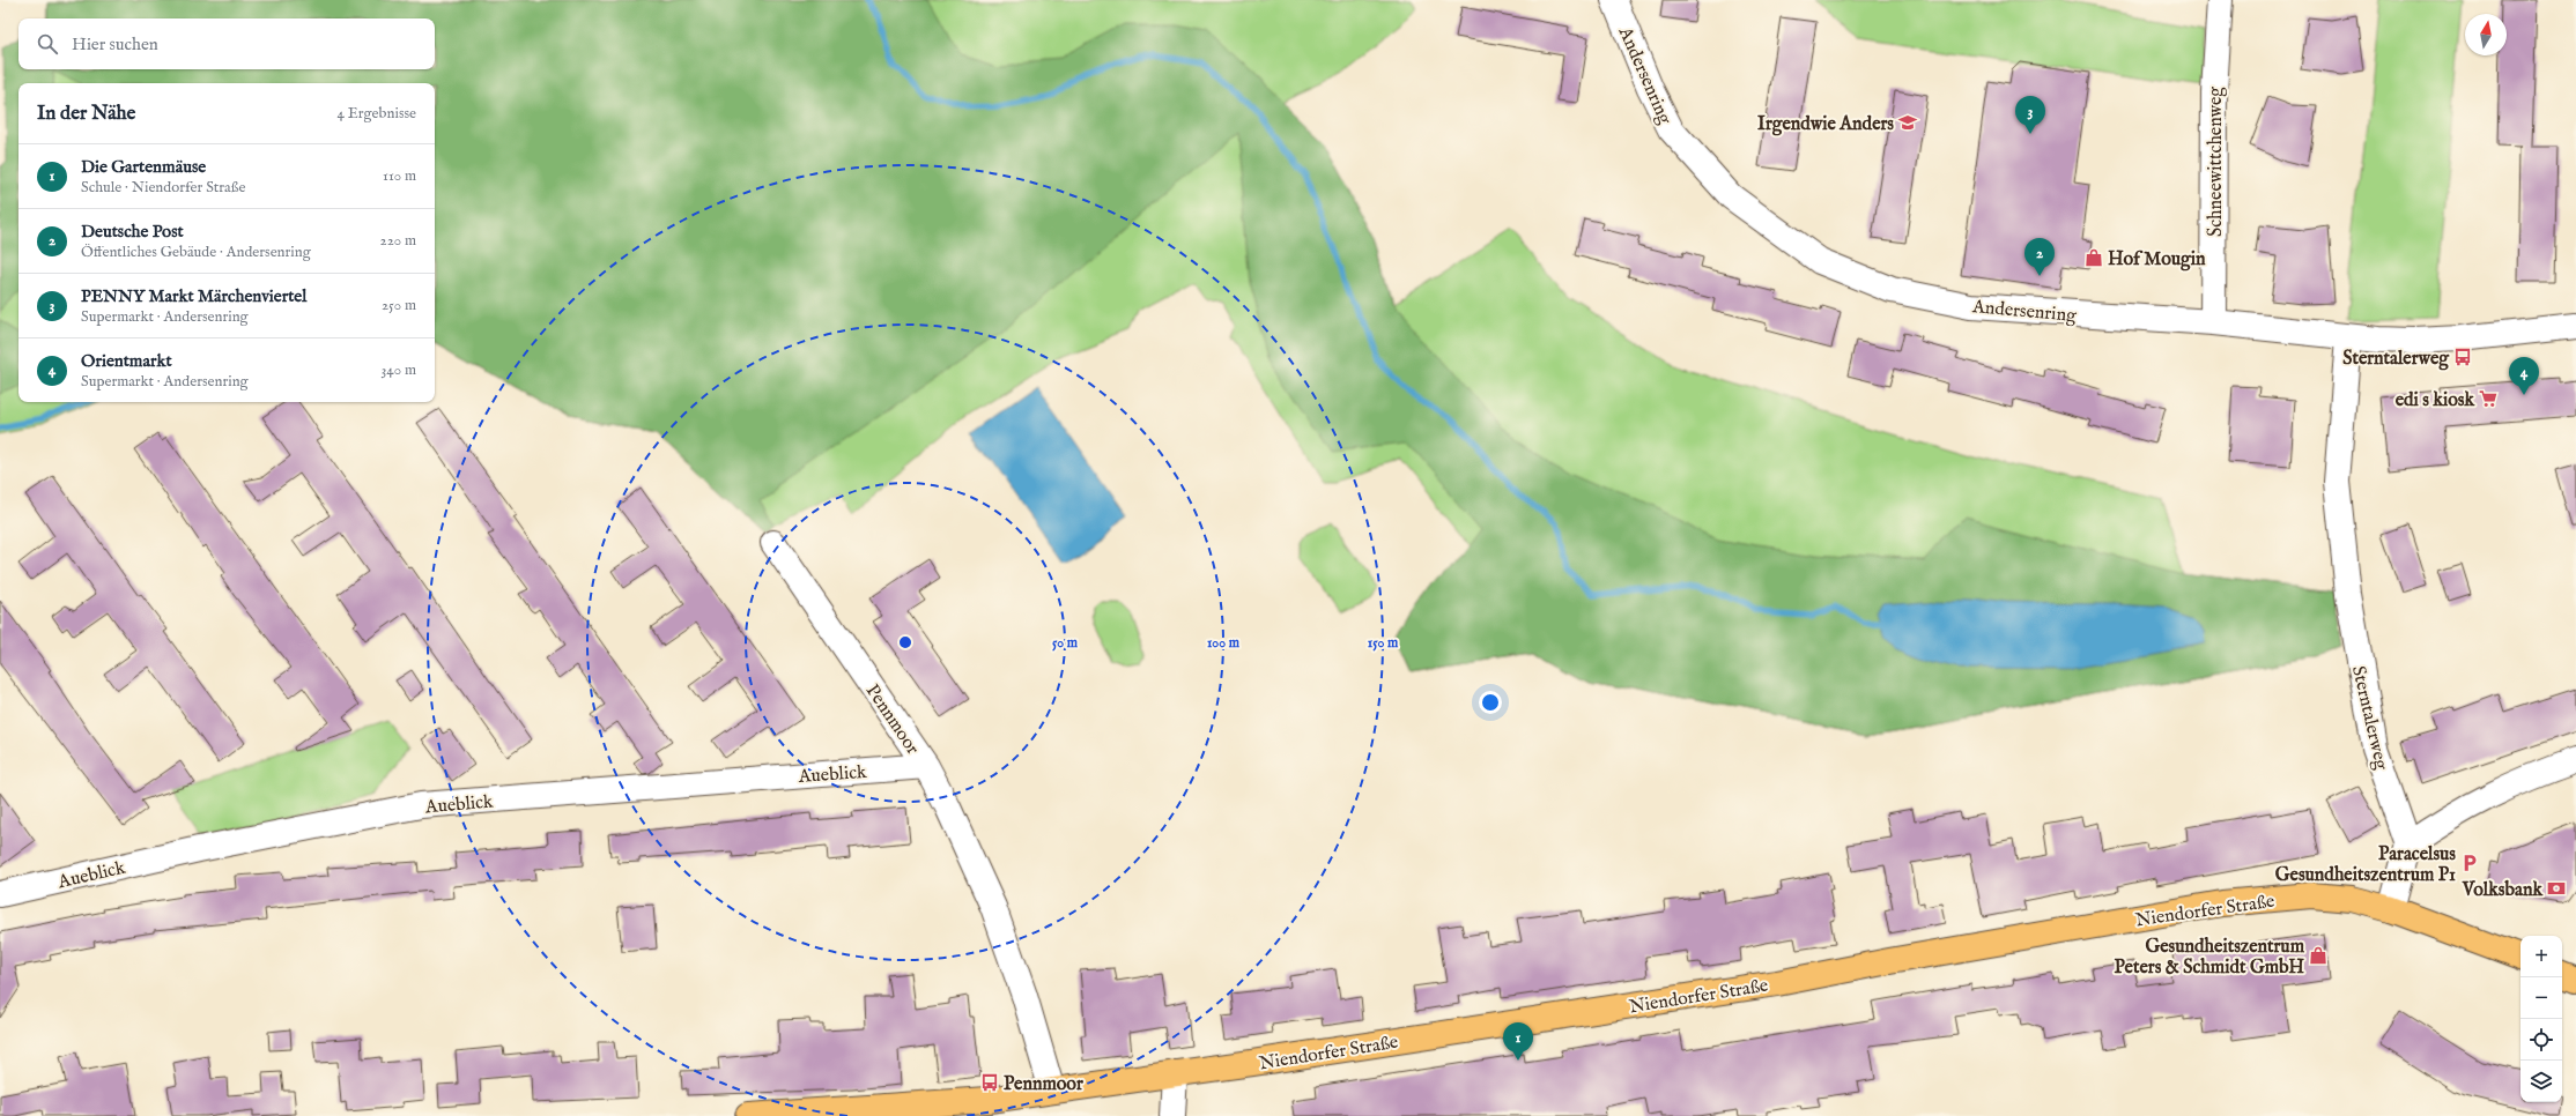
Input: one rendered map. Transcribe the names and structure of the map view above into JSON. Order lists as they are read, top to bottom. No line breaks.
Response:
{"streets":{"main road":["Niendorfer Straße"],"street":["Andersenring","Schneewittchenweg","Sterntalerweg","Pennmoor","Aueblick"]},"crossings":[["Andersenring","Schneewittchenweg"],["Andersenring","Sterntalerweg"],["Pennmoor","Aueblick"],["Pennmoor","Niendorfer Straße"]],"places":{"school or university":["Irgendwie Anders"],"shop":["Hof Mougin","Gesundheitszentrum Peters & Schmidt GmbH"],"bus stop":["Sterntalerweg","Pennmoor"],"supermarket":["edi s kiosk"],"parking":["Paracelsus Gesundheitszentrum P1"],"bank":["Volksbank"]},"north":"top","page":{"search":"Hier suchen","heading":["In der Nähe","4 Ergebnisse"],"pins":["3","2","4","1"],"list":[{"mark":"1","name":"Die Gartenmäuse","note":"Schule · Niendorfer Straße","value":"110 m"},{"mark":"2","name":"Deutsche Post","note":"Öffentliches Gebäude · Andersenring","value":"220 m"},{"mark":"3","name":"PENNY Markt Märchenviertel","note":"Supermarkt · Andersenring","value":"250 m"},{"mark":"4","name":"Orientmarkt","note":"Supermarkt · Andersenring","value":"340 m"}],"map_buttons":["+","−"]},"rings":["50 m","100 m","150 m"]}
